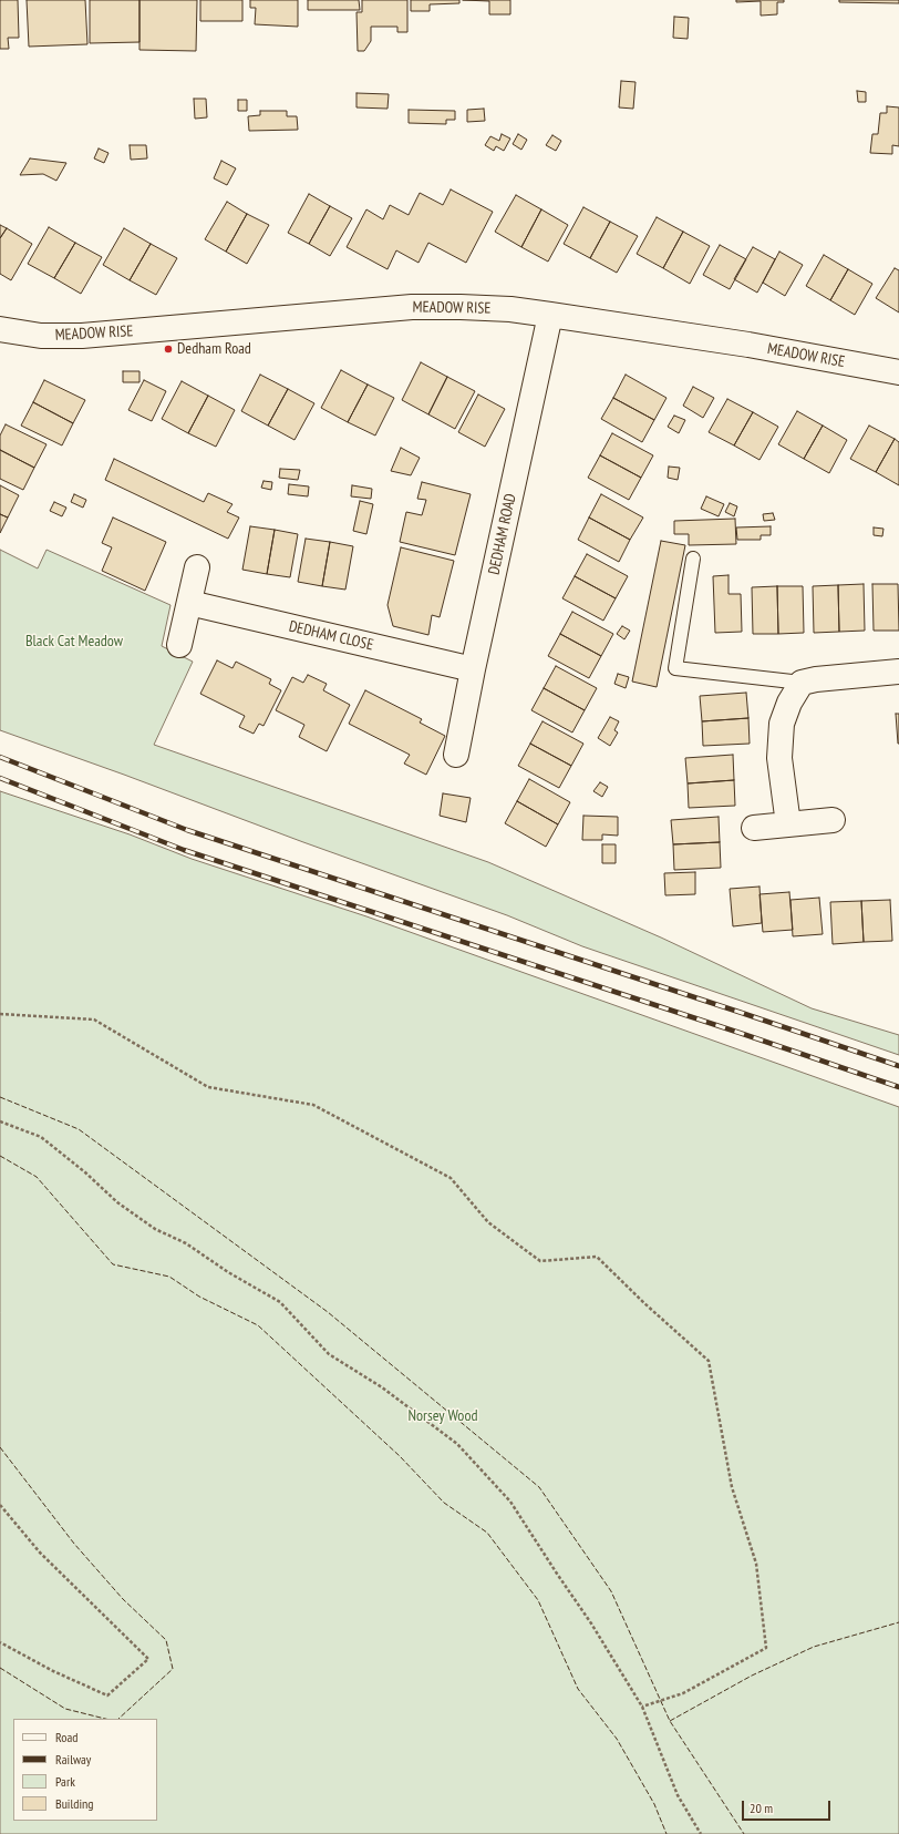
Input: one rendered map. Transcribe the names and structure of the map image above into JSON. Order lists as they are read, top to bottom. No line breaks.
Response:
{"streets":{"street":["MEADOW RISE","DEDHAM ROAD","DEDHAM CLOSE"]},"crossings":[["MEADOW RISE","DEDHAM ROAD"],["DEDHAM ROAD","DEDHAM CLOSE"]],"parks":["Black Cat Meadow","Norsey Wood"],"places":["Dedham Road"],"legend":["Road","Railway","Park","Building"],"scale_bar":"20 m"}
